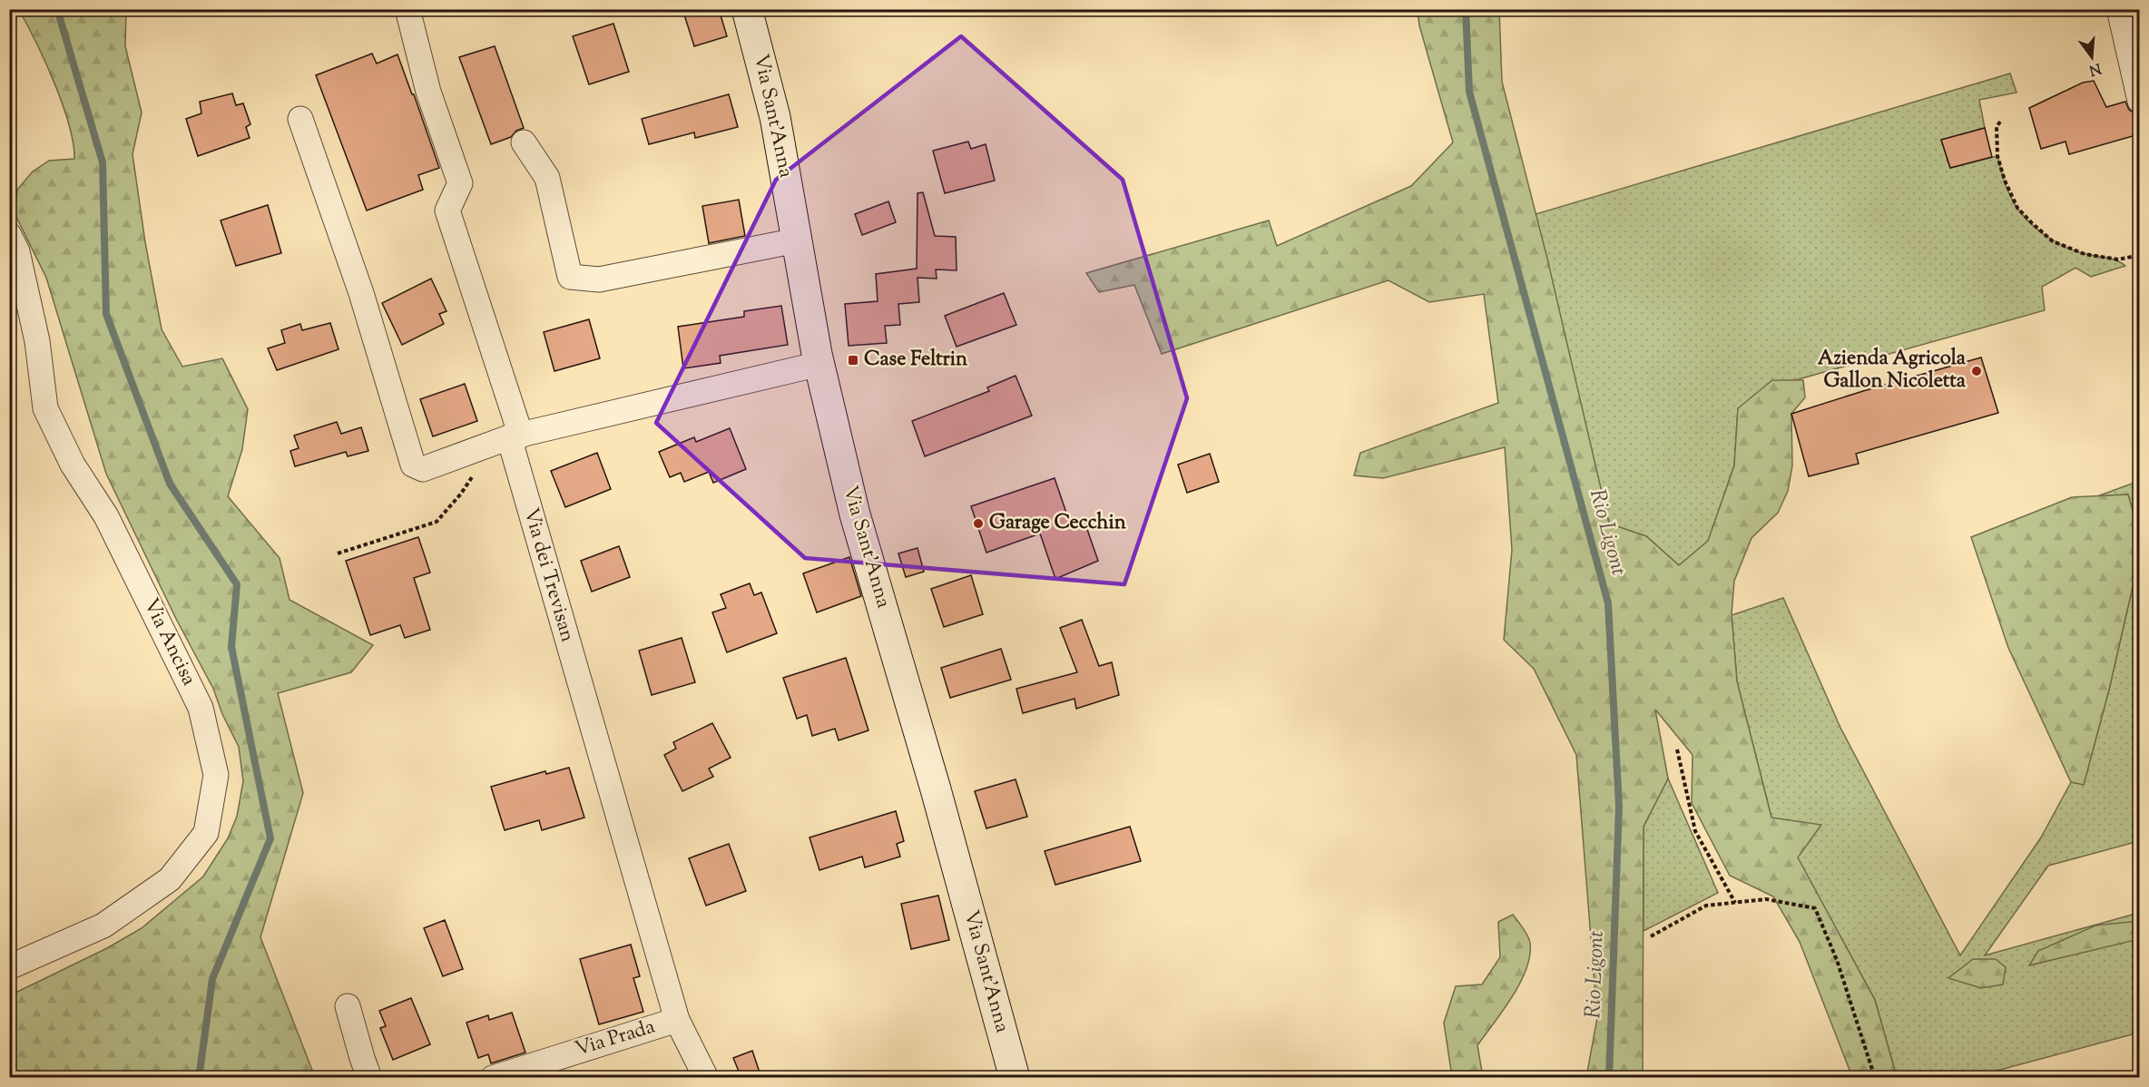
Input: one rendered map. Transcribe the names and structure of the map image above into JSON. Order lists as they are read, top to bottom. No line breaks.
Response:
{"streets":{"main road":["Via Sant'Anna"],"street":["Via dei Trevisan","Via Ancisa","Via Prada"]},"crossings":[["Via dei Trevisan","Via Prada"]],"water":["Rio Ligont"],"places":{"transit":["Case Feltrin"],"other":["Azienda Agricola Gallon Nicoletta","Garage Cecchin"]},"north":"bottom"}
